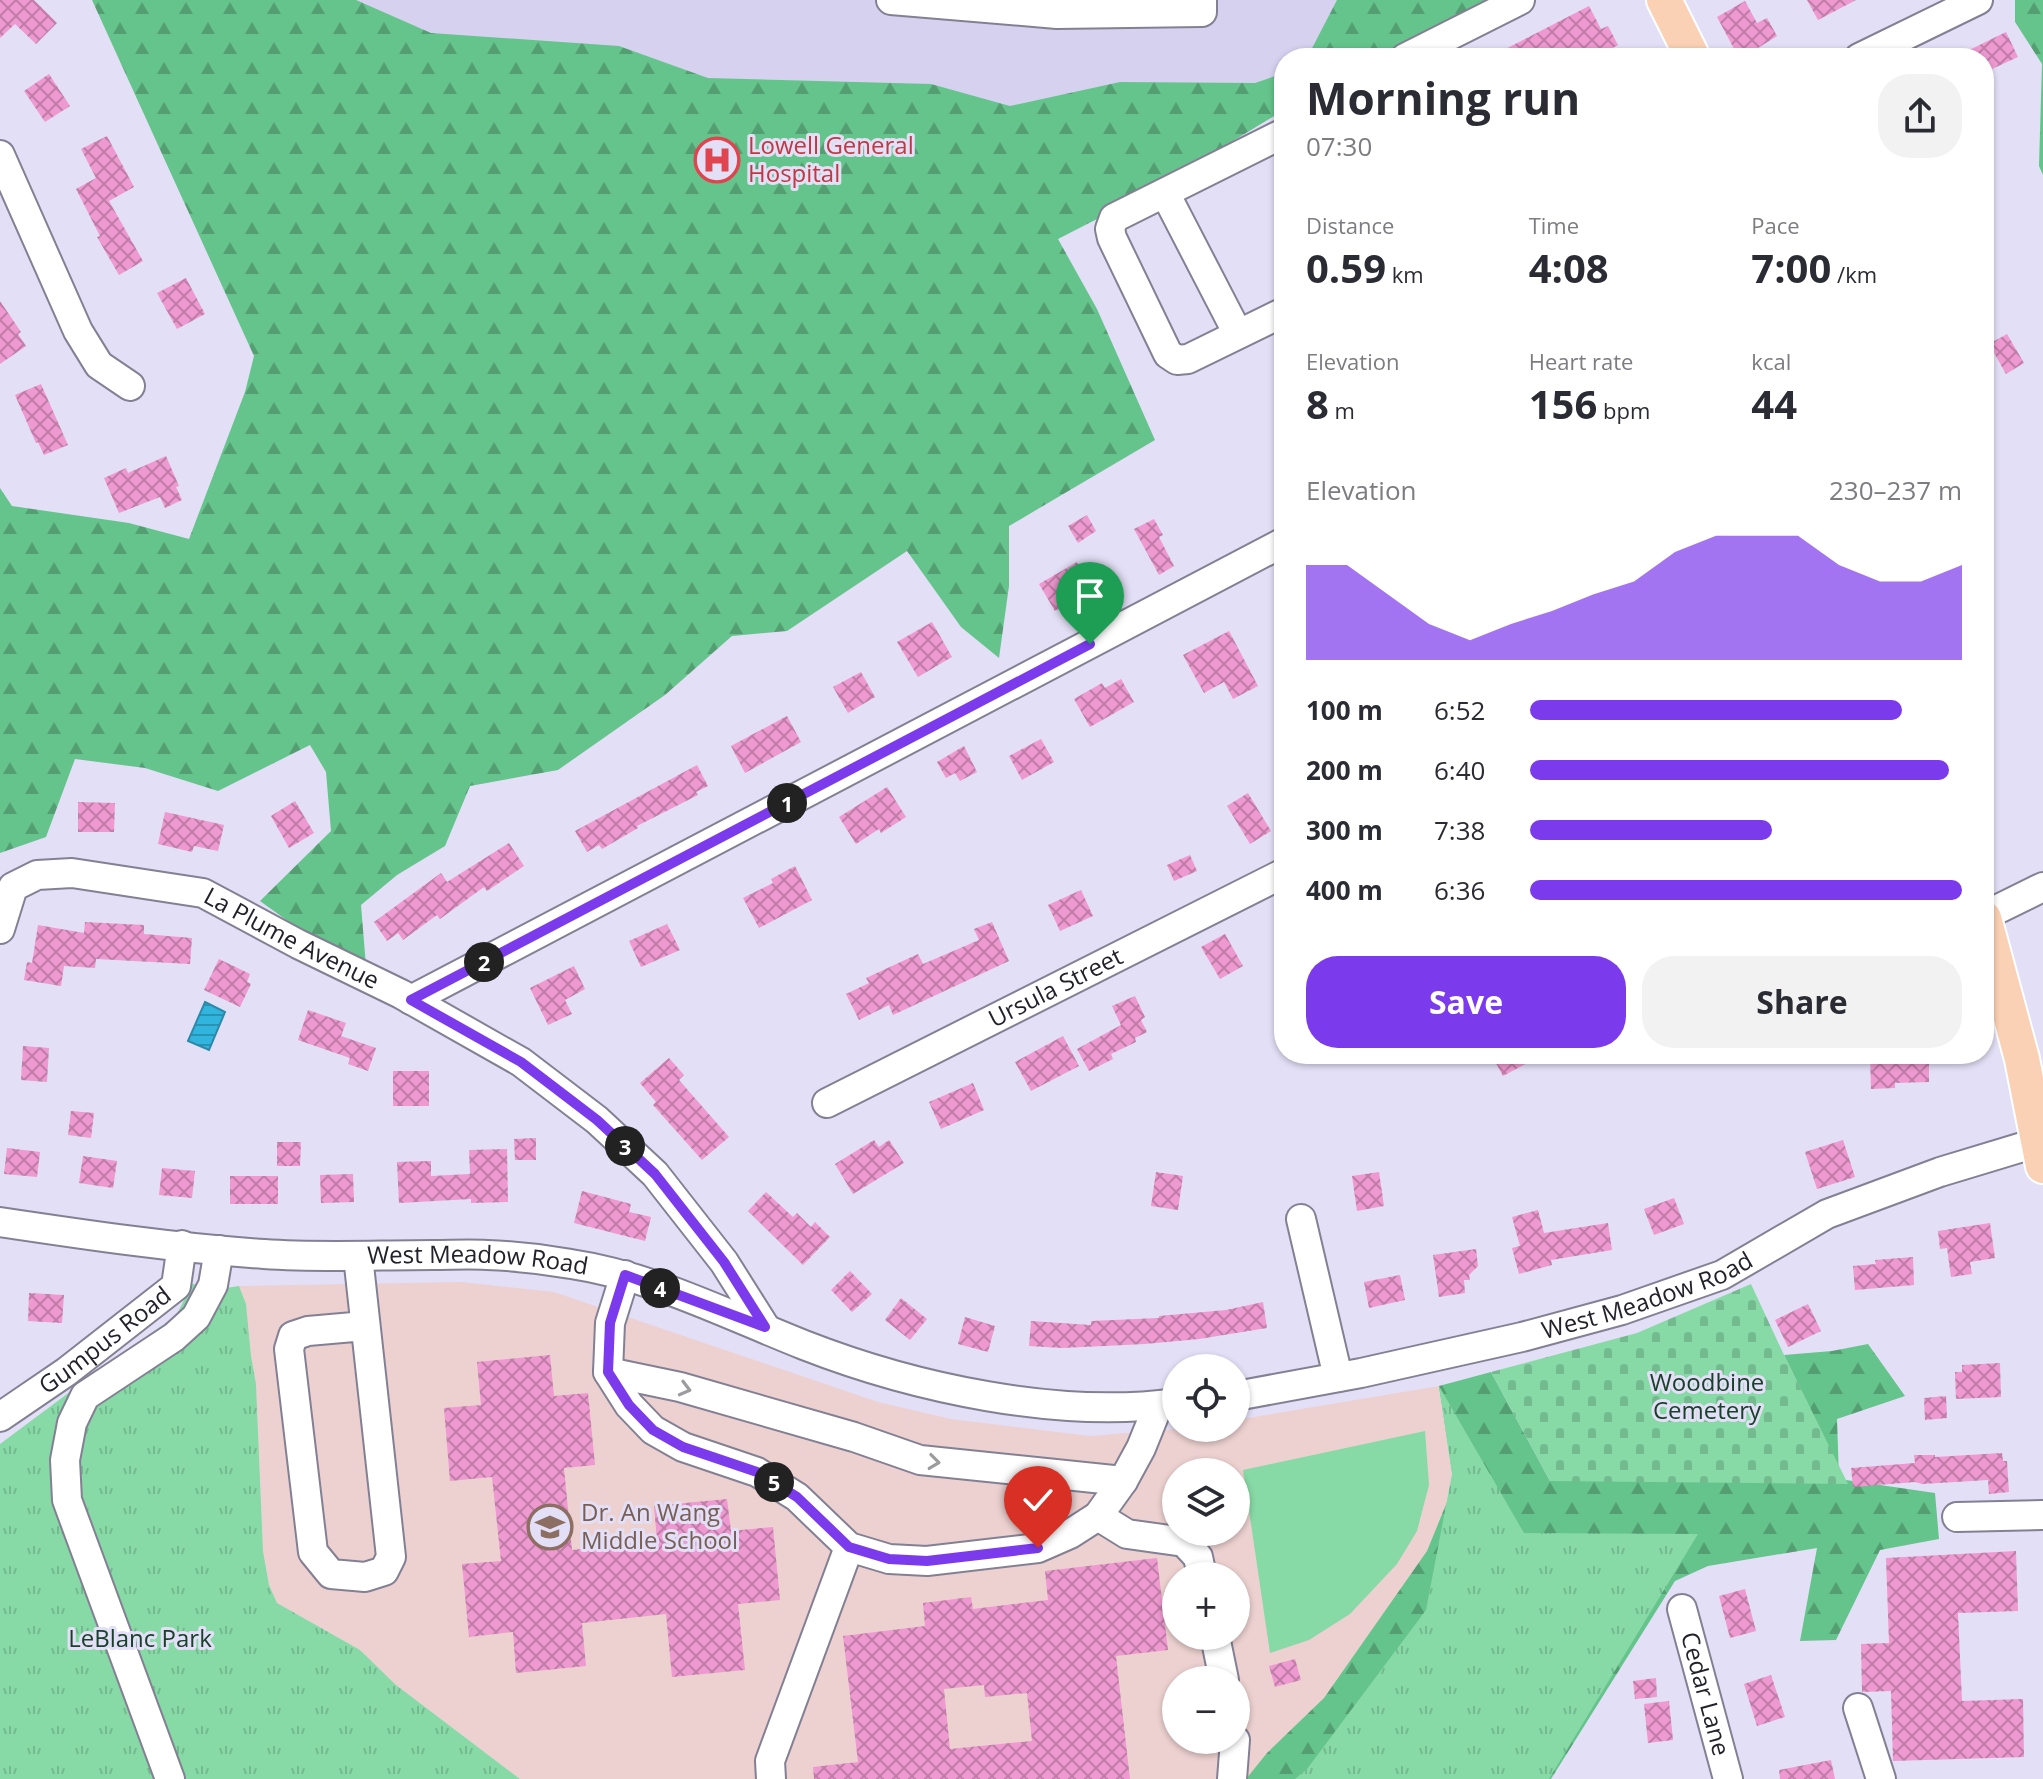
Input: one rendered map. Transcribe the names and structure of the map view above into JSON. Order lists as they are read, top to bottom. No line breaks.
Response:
{"streets":{"street":["La Plume Avenue","Ursula Street","West Meadow Road","Gumpus Road","Cedar Lane"]},"crossings":[["La Plume Avenue","West Meadow Road"],["West Meadow Road","Gumpus Road"]],"parks":["Woodbine Cemetery","LeBlanc Park"],"places":{"hospital":["Lowell General Hospital"],"school or university":["Dr. An Wang Middle School"]},"page":{"heading":["Morning run","07:30"],"stats":[["Distance","0.59 km"],["Time","4:08"],["Pace","7:00 /km"],["Elevation","8 m"],["Heart rate","156 bpm"],["kcal","44"]],"chart":["Elevation","230–237 m"],"list":[{"name":"100 m","note":"6:52"},{"name":"200 m","note":"6:40"},{"name":"300 m","note":"7:38"},{"name":"400 m","note":"6:36"}],"pins":["1","2","3","4","5"],"buttons":["Save","Share"],"map_buttons":["+","−"]}}
